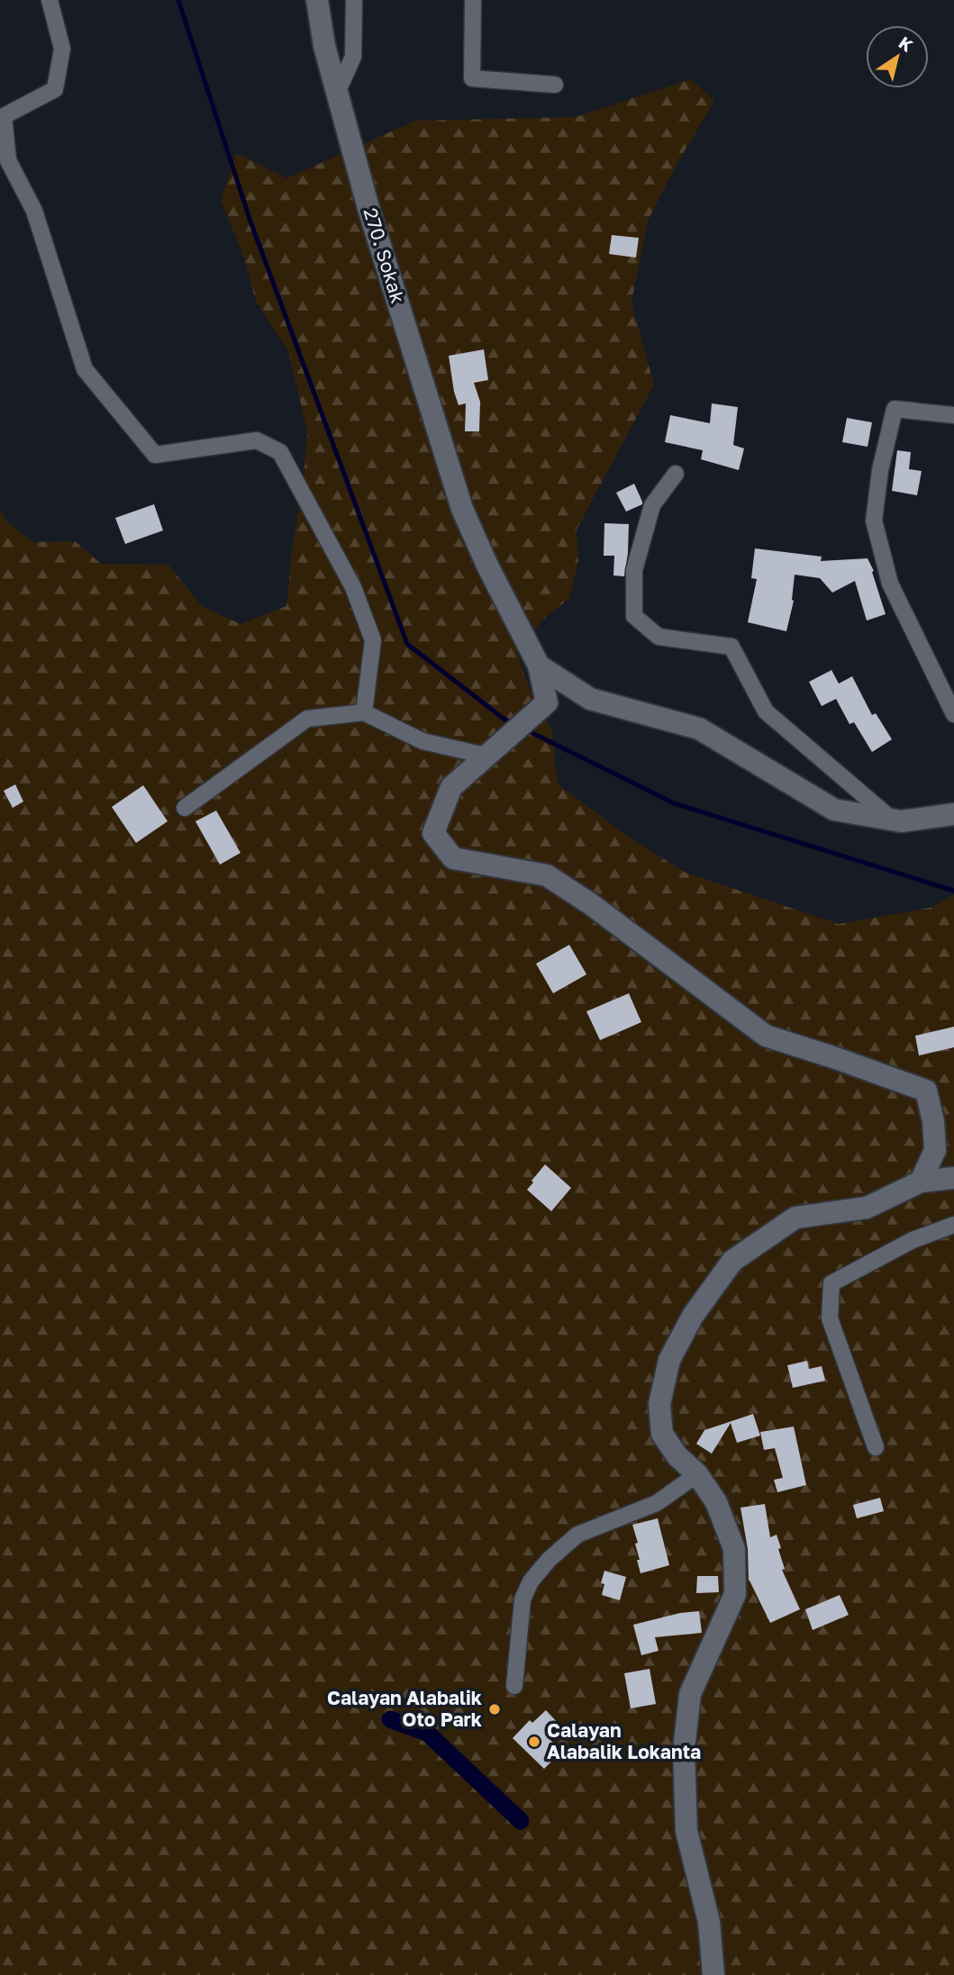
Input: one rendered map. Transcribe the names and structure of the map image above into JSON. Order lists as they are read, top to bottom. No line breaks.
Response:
{"streets":{"street":["270. Sokak"]},"places":["Calayan Alabalik Oto Park","Calayan Alabalik Lokanta"],"north":"top right"}
